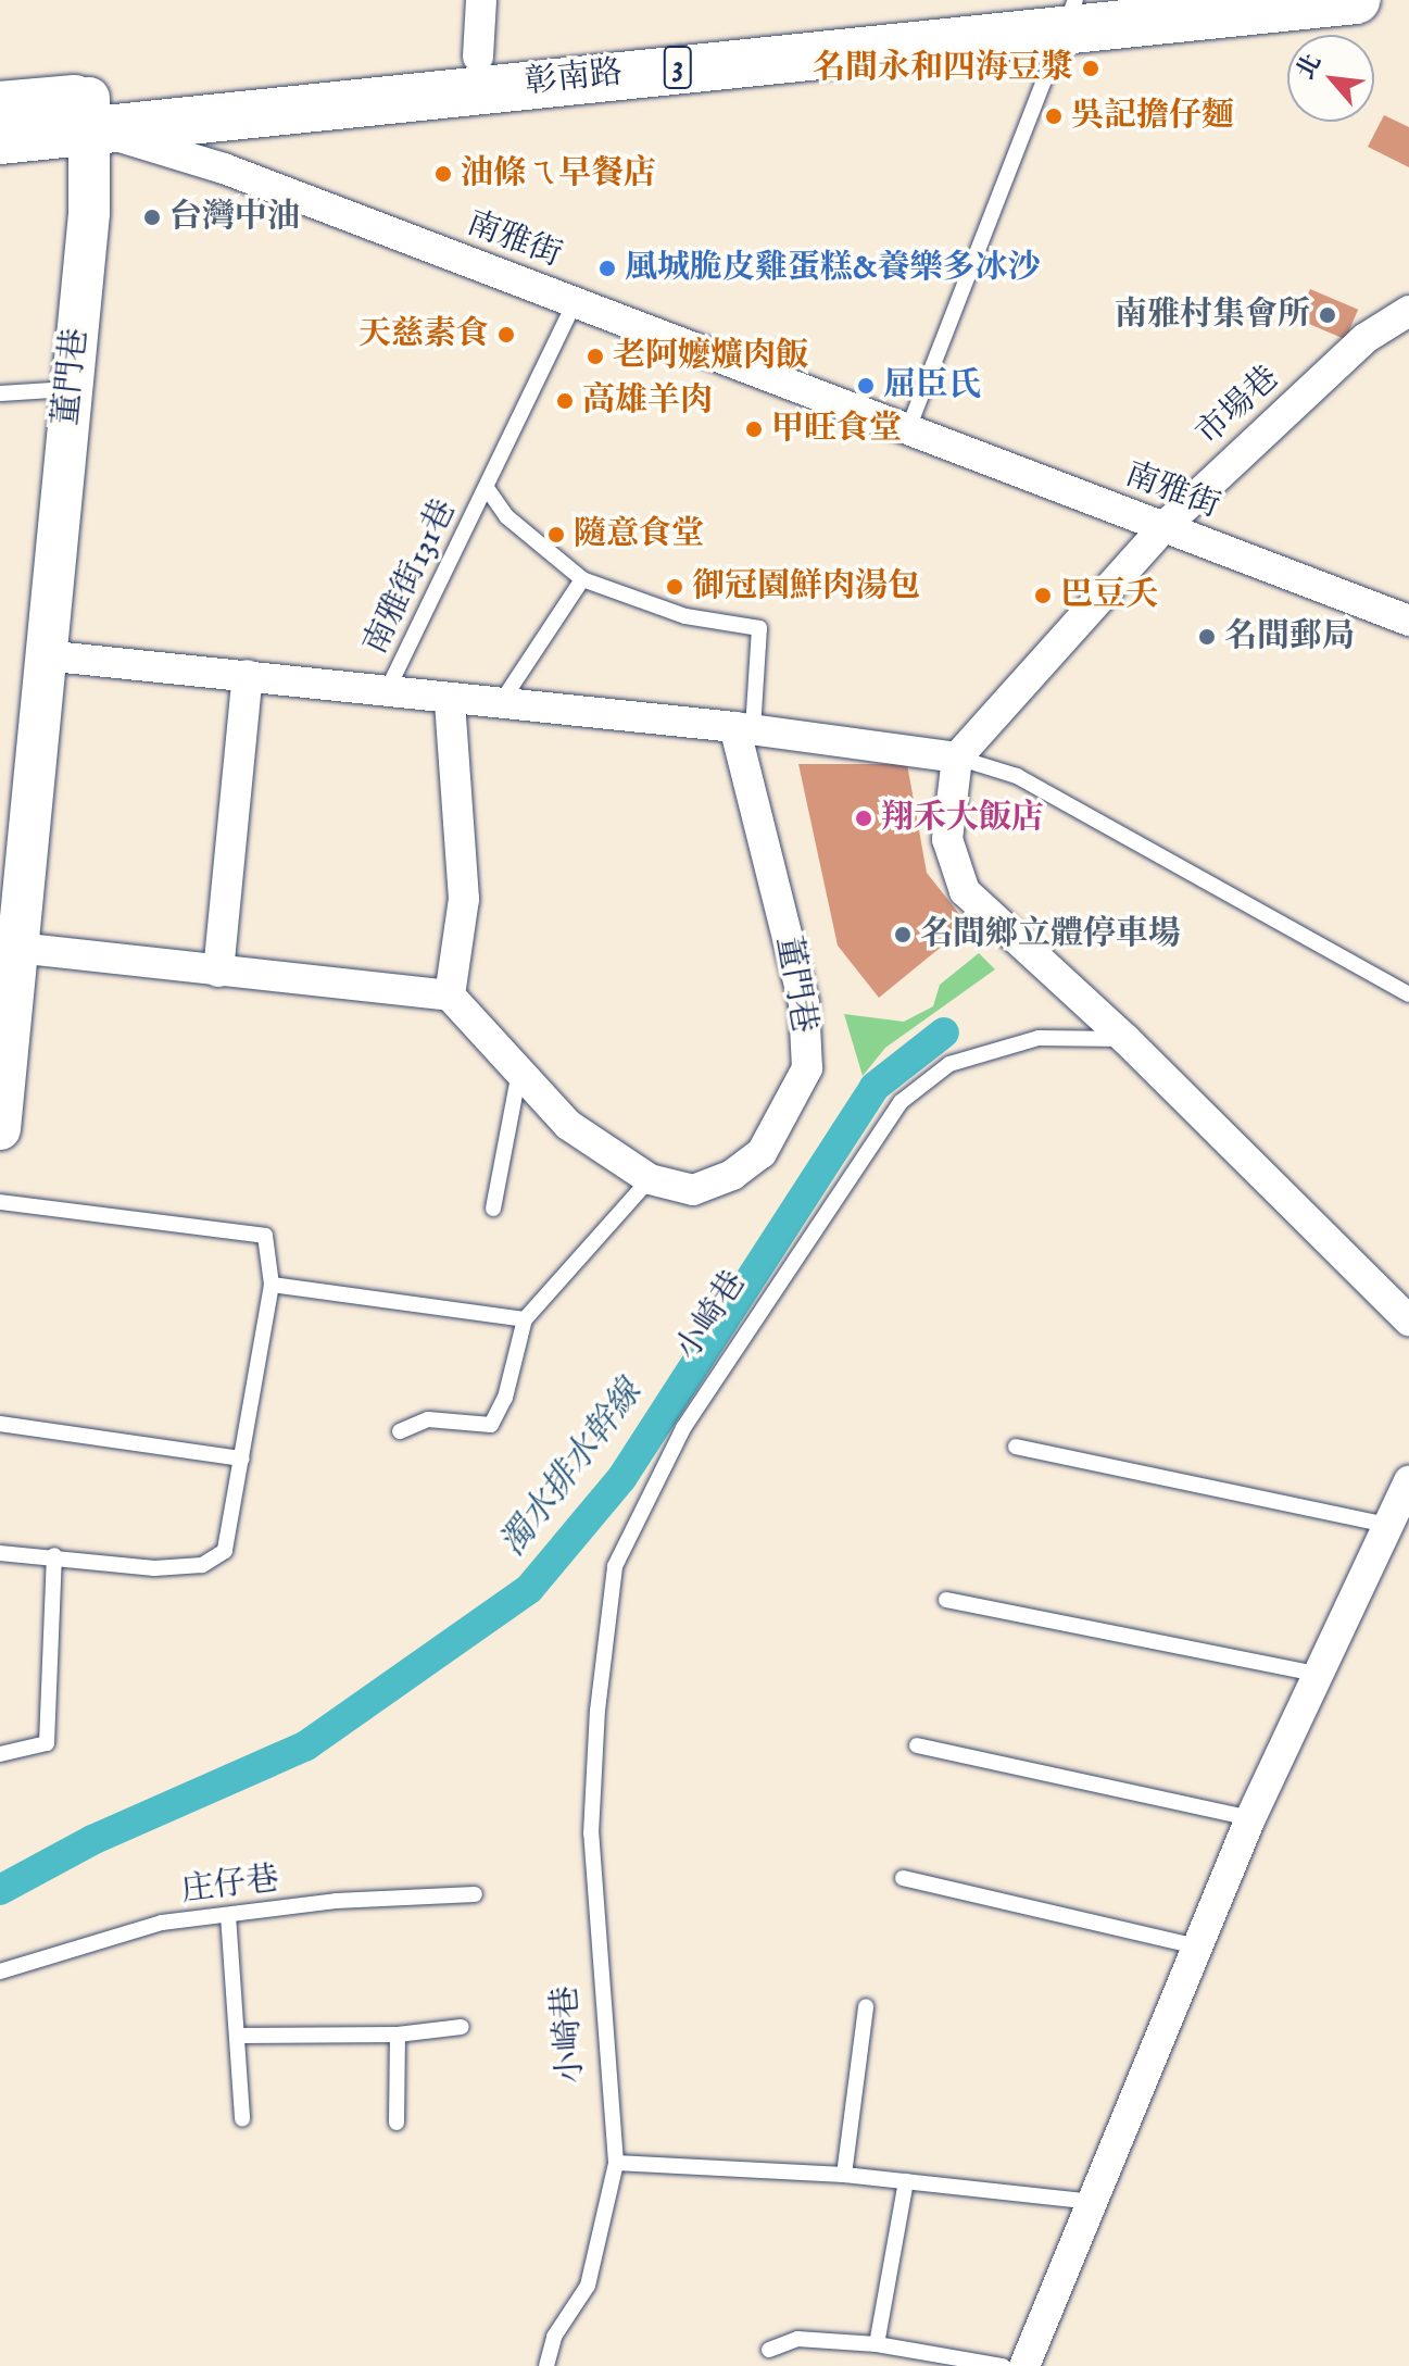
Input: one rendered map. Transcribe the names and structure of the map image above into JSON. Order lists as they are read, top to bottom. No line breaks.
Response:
{"streets":{"main road":["3","彰南路"],"street":["南雅街","董門巷","市場巷"],"lane":["南雅街131巷","小崎巷","庄仔巷"]},"crossings":[["彰南路","南雅街"],["彰南路","董門巷"],["南雅街","董門巷"],["南雅街","市場巷"],["南雅街","南雅街131巷"],["董門巷","南雅街131巷"]],"water":["濁水排水幹線"],"places":["名間永和四海豆漿","吳記擔仔麵","油條ㄟ早餐店","台灣中油","風城脆皮雞蛋糕&養樂多冰沙","南雅村集會所","天慈素食","老阿嬤爌肉飯","屈臣氏","高雄羊肉","甲旺食堂","隨意食堂","御冠園鮮肉湯包","巴豆夭","名間郵局","翔禾大飯店","名間鄉立體停車場"],"north":"top left"}
